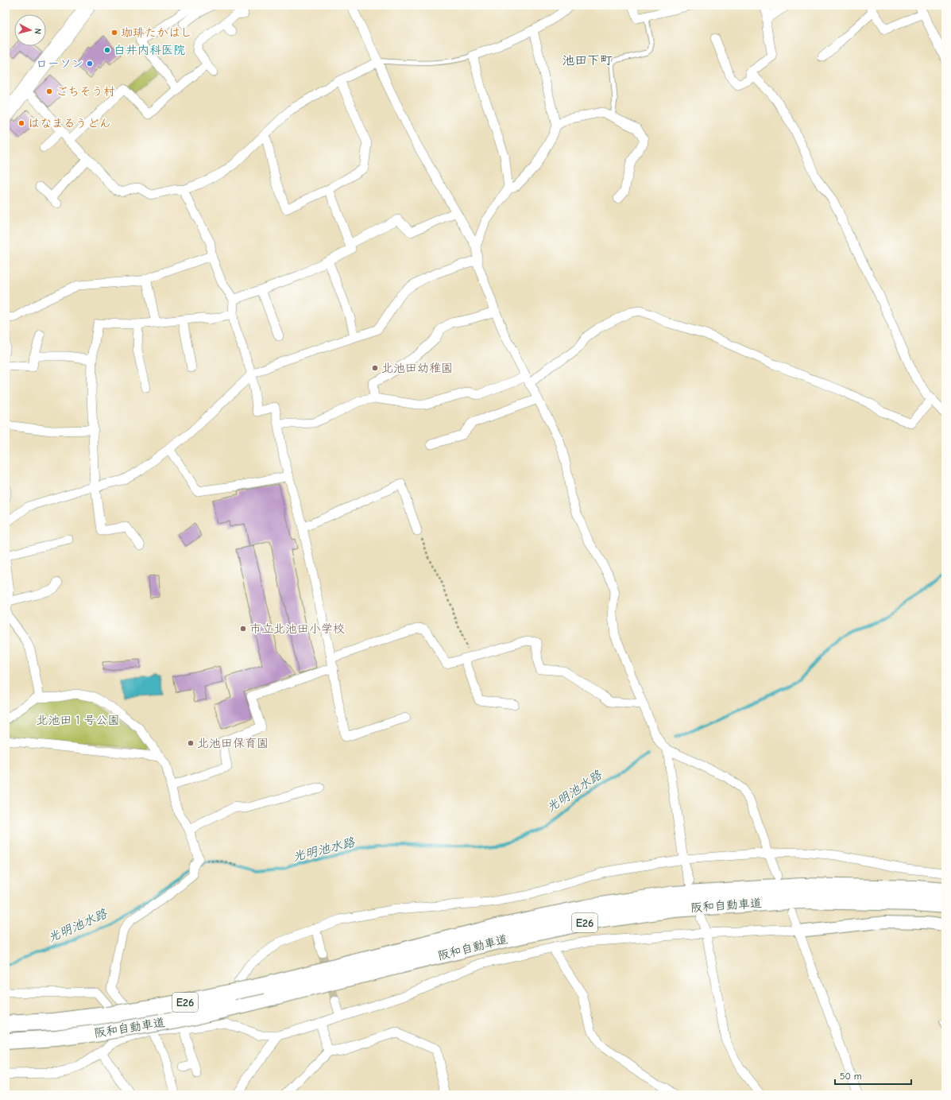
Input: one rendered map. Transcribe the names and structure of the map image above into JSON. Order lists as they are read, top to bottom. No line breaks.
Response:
{"streets":{"highway":["阪和自動車道","E26"]},"districts":["池田下町"],"water":["光明池水路"],"parks":["北池田１号公園"],"places":["珈琲たかはし","白井内科医院","ローソン","ごちそう村","はなまるうどん","北池田幼稚園","市立北池田小学校","北池田保育園"],"scale_bar":"50 m","north":"right"}
